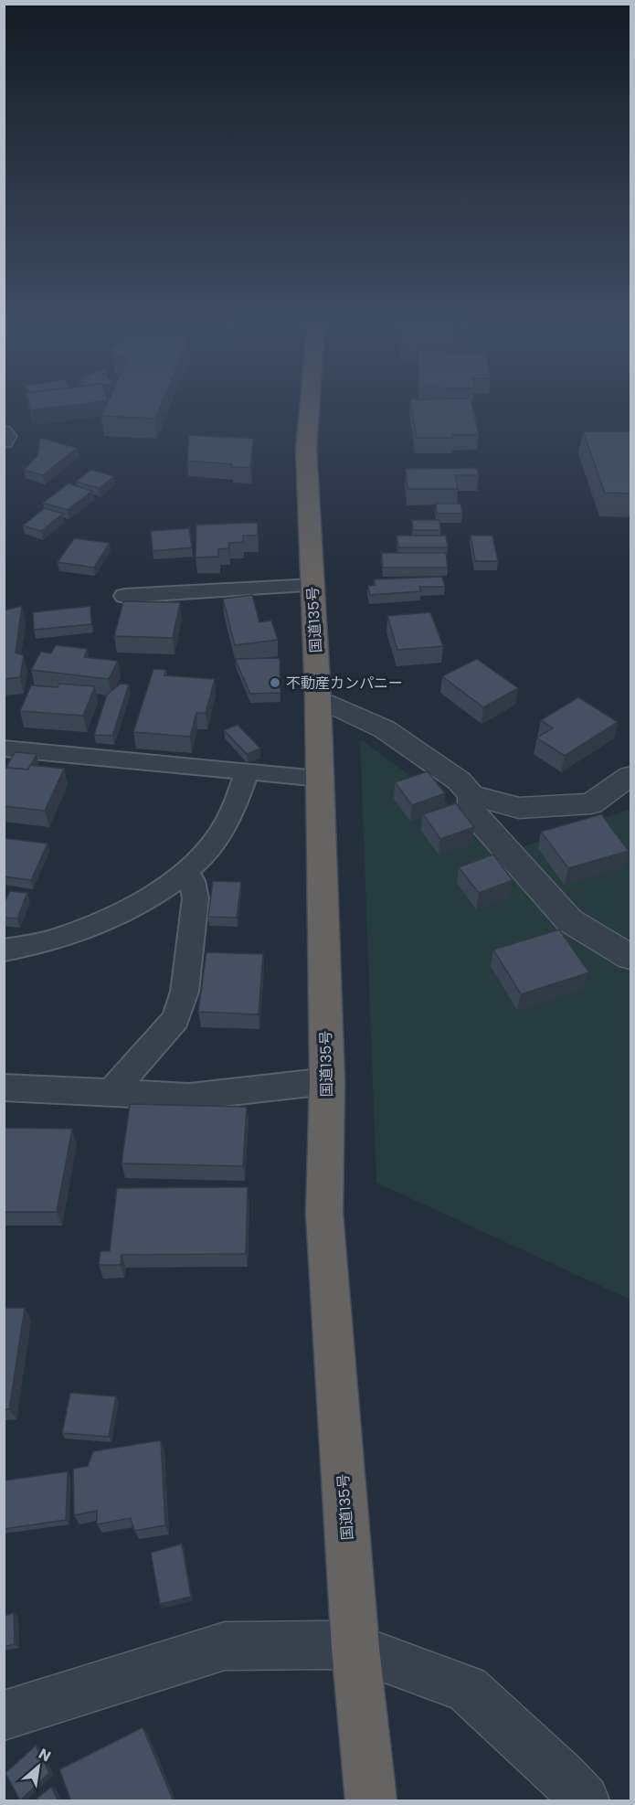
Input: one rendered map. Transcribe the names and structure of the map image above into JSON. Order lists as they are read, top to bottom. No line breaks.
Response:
{"streets":{"highway":["国道135号"]},"places":["不動産カンパニー"],"north":"top right"}
